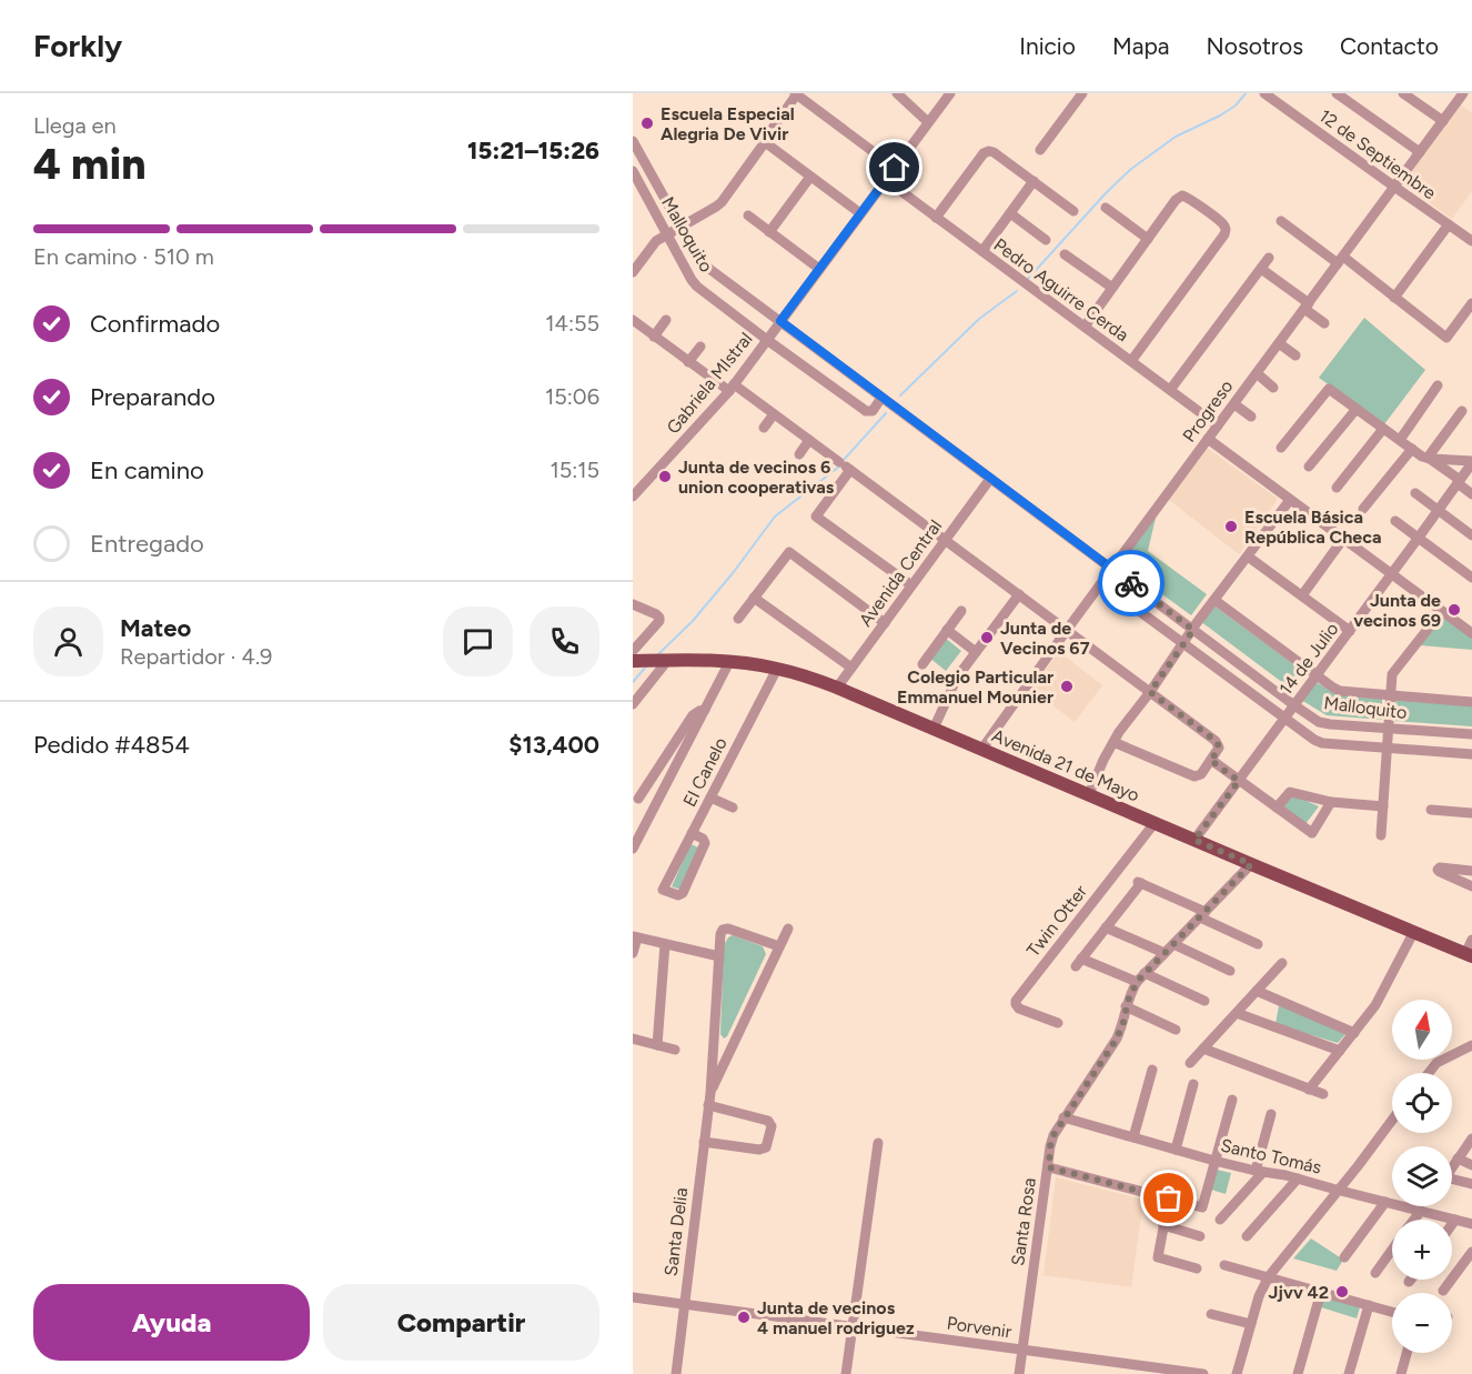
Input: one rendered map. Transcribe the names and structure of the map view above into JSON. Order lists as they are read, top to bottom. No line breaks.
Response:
{"streets":{"main road":["Avenida 21 de Mayo"],"street":["12 de Septiembre","Malloquito","Pedro Aguirre Cerda","Gabriela MIstral","Progreso","Avenida Central","14 de Julio","El Canelo","Twin Otter","Santo Tomás","Santa Rosa","Santa Delia","Porvenir"]},"crossings":[["12 de Septiembre","Progreso"],["Malloquito","Gabriela MIstral"],["Malloquito","Progreso"],["Malloquito","Avenida Central"],["Malloquito","14 de Julio"],["Pedro Aguirre Cerda","Gabriela MIstral"],["Pedro Aguirre Cerda","Progreso"],["Progreso","Avenida 21 de Mayo"],["Avenida Central","Avenida 21 de Mayo"],["14 de Julio","Avenida 21 de Mayo"],["Avenida 21 de Mayo","El Canelo"],["Avenida 21 de Mayo","Twin Otter"],["Avenida 21 de Mayo","Santa Rosa"],["Santo Tomás","Santa Rosa"],["Santa Rosa","Porvenir"],["Santa Delia","Porvenir"]],"places":["Escuela Especial Alegria De Vivir","Junta de vecinos 6 union cooperativas","Escuela Básica República Checa","Junta de vecinos 69","Junta de Vecinos 67","Colegio Particular Emmanuel Mounier","Jjvv 42","Junta de vecinos 4 manuel rodriguez"],"north":"top","page":{"header":"Forkly","nav":["Inicio","Mapa","Nosotros","Contacto"],"heading":["4 min","Llega en","15:21–15:26"],"panel":["Mateo","Repartidor · 4.9","Pedido #4854","$13,400"],"bar":"En camino · 510 m","list":[["Confirmado","14:55"],["Preparando","15:06"],["En camino","15:15"],"Entregado"],"map_buttons":["+","−"],"buttons":["Ayuda","Compartir"]}}
